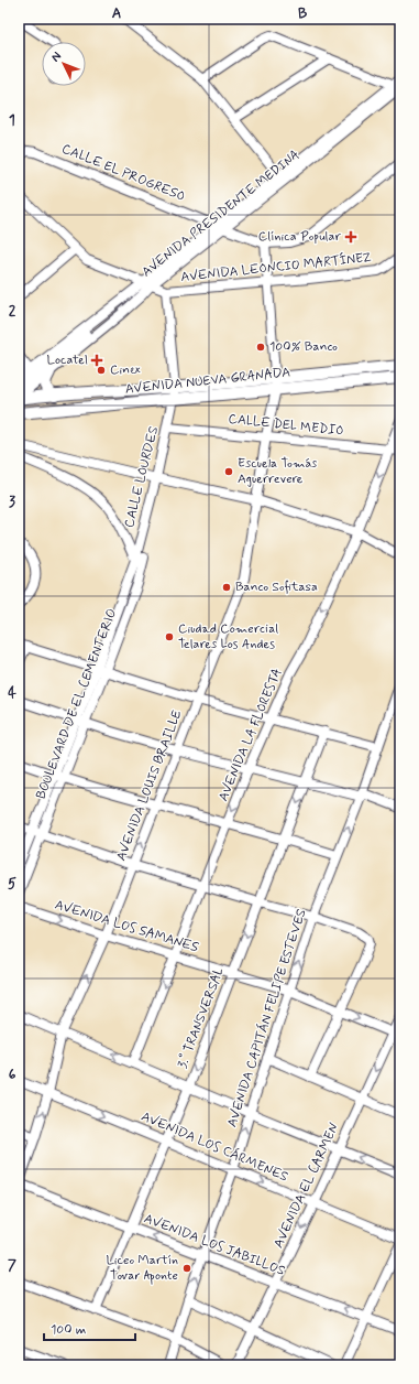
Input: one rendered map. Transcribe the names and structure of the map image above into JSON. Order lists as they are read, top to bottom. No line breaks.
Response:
{"streets":{"main road":["AVENIDA NUEVA GRANADA"],"street":["CALLE EL PROGRESO","AVENIDA PRESIDENTE MEDINA","AVENIDA LEONCIO MARTÍNEZ","CALLE DEL MEDIO","CALLE LOURDES","BOULEVARD DE EL CEMENTERIO","AVENIDA LA FLORESTA","AVENIDA LOUIS BRAILLE","AVENIDA LOS SAMANES","3.° TRANSVERSAL","AVENIDA CAPITÁN FELIPE ESTEVES","AVENIDA LOS CÁRMENES","AVENIDA EL CARMEN","AVENIDA LOS JABILLOS"]},"crossings":[["CALLE EL PROGRESO","AVENIDA PRESIDENTE MEDINA"],["CALLE EL PROGRESO","AVENIDA LOUIS BRAILLE"],["AVENIDA PRESIDENTE MEDINA","AVENIDA LEONCIO MARTÍNEZ"],["AVENIDA PRESIDENTE MEDINA","AVENIDA NUEVA GRANADA"],["AVENIDA LEONCIO MARTÍNEZ","AVENIDA LOUIS BRAILLE"],["AVENIDA NUEVA GRANADA","CALLE LOURDES"],["AVENIDA NUEVA GRANADA","AVENIDA LOUIS BRAILLE"],["CALLE DEL MEDIO","CALLE LOURDES"],["CALLE DEL MEDIO","AVENIDA LA FLORESTA"],["CALLE DEL MEDIO","AVENIDA LOUIS BRAILLE"],["CALLE LOURDES","BOULEVARD DE EL CEMENTERIO"],["AVENIDA LA FLORESTA","AVENIDA LOS SAMANES"],["AVENIDA LOUIS BRAILLE","AVENIDA LOS SAMANES"],["AVENIDA LOUIS BRAILLE","AVENIDA LOS CÁRMENES"],["AVENIDA LOUIS BRAILLE","AVENIDA LOS JABILLOS"],["AVENIDA LOS SAMANES","3.° TRANSVERSAL"],["AVENIDA LOS SAMANES","AVENIDA CAPITÁN FELIPE ESTEVES"],["AVENIDA LOS SAMANES","AVENIDA EL CARMEN"],["3.° TRANSVERSAL","AVENIDA LOS CÁRMENES"],["3.° TRANSVERSAL","AVENIDA LOS JABILLOS"],["AVENIDA CAPITÁN FELIPE ESTEVES","AVENIDA LOS CÁRMENES"],["AVENIDA CAPITÁN FELIPE ESTEVES","AVENIDA LOS JABILLOS"],["AVENIDA LOS CÁRMENES","AVENIDA EL CARMEN"],["AVENIDA EL CARMEN","AVENIDA LOS JABILLOS"]],"one_way":["AVENIDA LA FLORESTA","3.° TRANSVERSAL"],"places":{"health":["Clínica Popular","Locatel"],"other":["100% Banco","Cinex","Escuela Tomás Aguerrevere","Banco Sofitasa","Ciudad Comercial Telares Los Andes","Liceo Martín Tovar Aponte"]},"scale_bar":"100 m","north":"top left","grid":{"columns":["A","B"],"rows":["1","2","3","4","5","6","7"]}}
